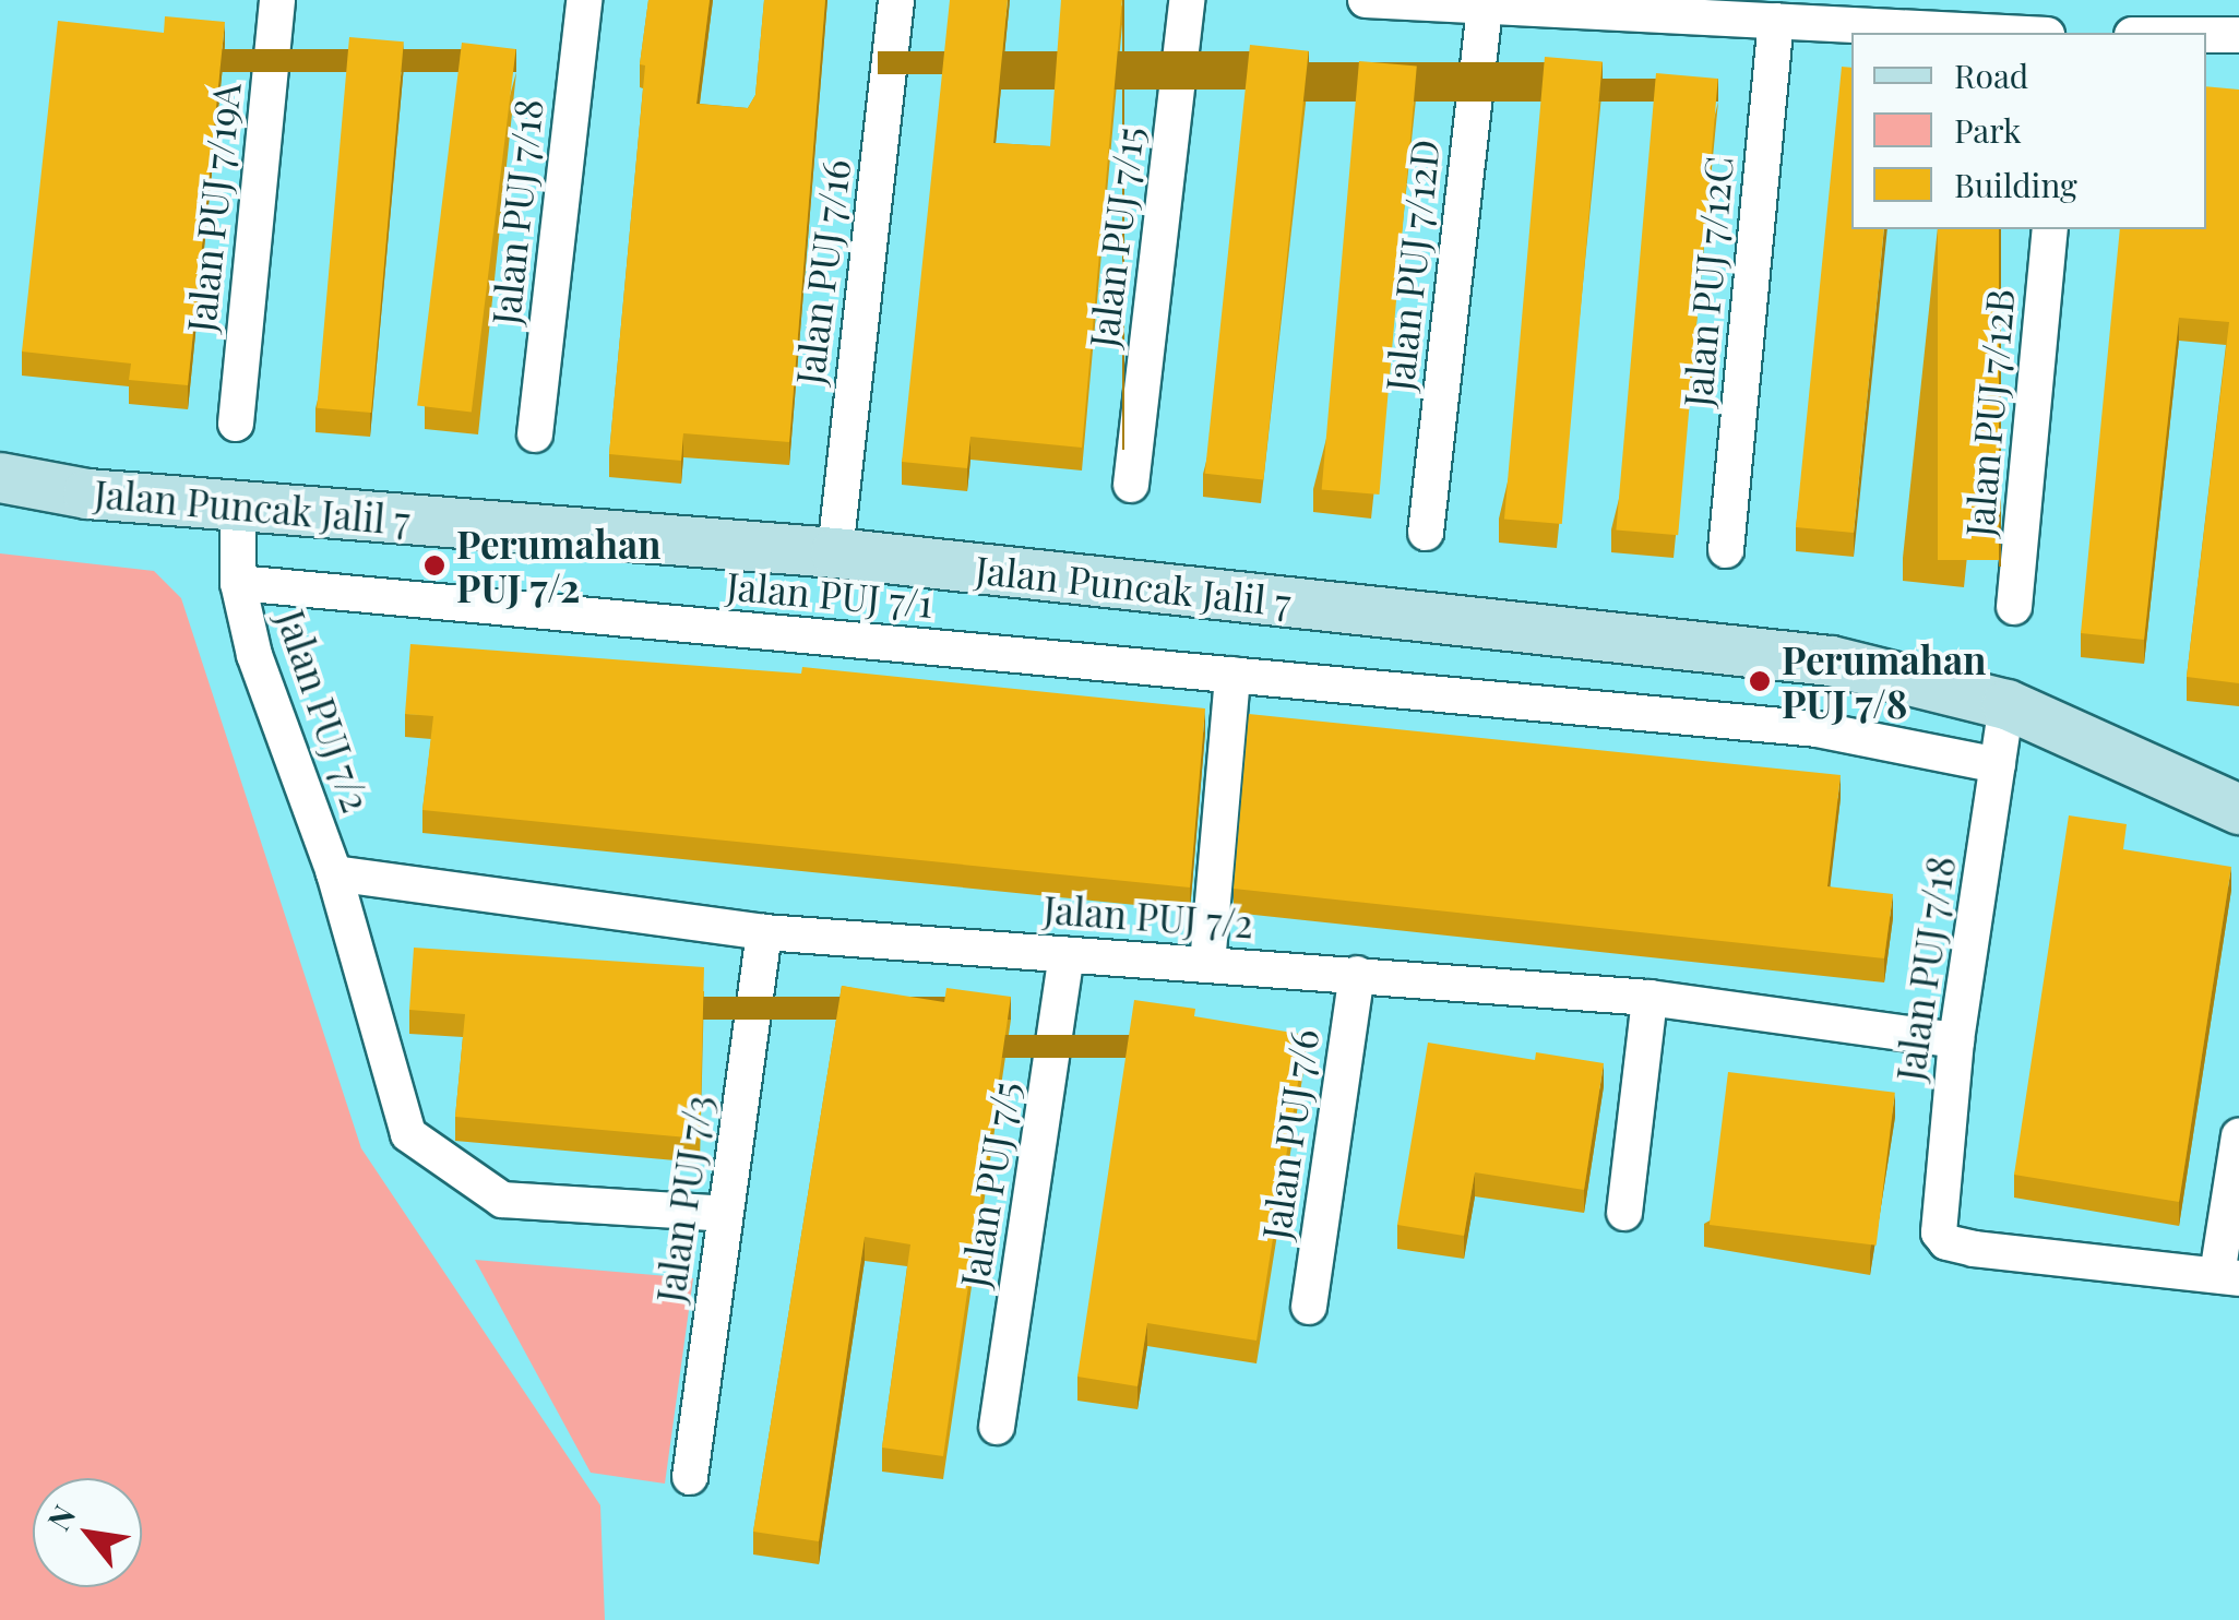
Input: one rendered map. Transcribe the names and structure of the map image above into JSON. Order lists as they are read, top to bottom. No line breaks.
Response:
{"streets":{"street":["Jalan PUJ 7/19A","Jalan PUJ 7/18","Jalan PUJ 7/15","Jalan PUJ 7/12D","Jalan PUJ 7/16","Jalan PUJ 7/12C","Jalan PUJ 7/12B","Jalan Puncak Jalil 7","Jalan PUJ 7/1","Jalan PUJ 7/2","Jalan PUJ 7/6","Jalan PUJ 7/5","Jalan PUJ 7/3"]},"crossings":[["Jalan PUJ 7/18","Jalan Puncak Jalil 7"],["Jalan PUJ 7/18","Jalan PUJ 7/1"],["Jalan PUJ 7/18","Jalan PUJ 7/2"],["Jalan PUJ 7/16","Jalan Puncak Jalil 7"],["Jalan Puncak Jalil 7","Jalan PUJ 7/2"],["Jalan PUJ 7/1","Jalan PUJ 7/2"],["Jalan PUJ 7/2","Jalan PUJ 7/6"],["Jalan PUJ 7/2","Jalan PUJ 7/5"],["Jalan PUJ 7/2","Jalan PUJ 7/3"]],"places":["Perumahan PUJ 7/2","Perumahan PUJ 7/8"],"legend":["Road","Park","Building"],"north":"top left"}
